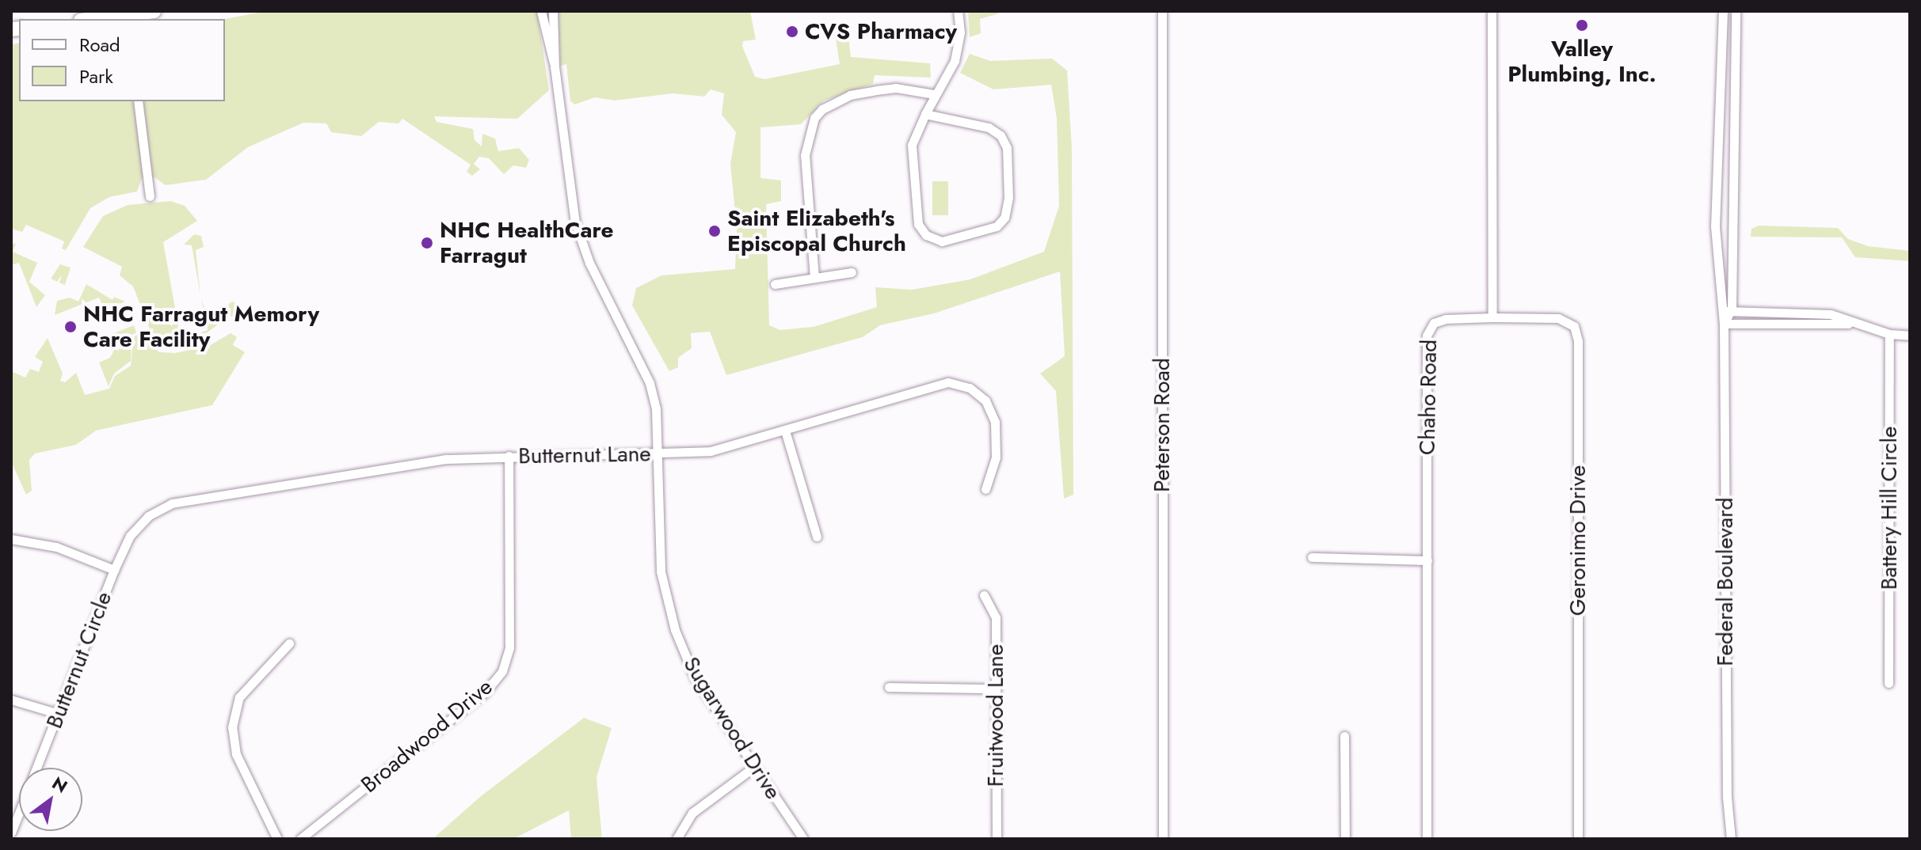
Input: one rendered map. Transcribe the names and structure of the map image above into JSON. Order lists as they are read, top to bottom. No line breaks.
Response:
{"streets":{"street":["Chaho Road","Peterson Road","Butternut Lane","Battery Hill Circle","Geronimo Drive","Federal Boulevard","Butternut Circle","Fruitwood Lane","Sugarwood Drive","Broadwood Drive"]},"crossings":[["Chaho Road","Geronimo Drive"],["Butternut Lane","Butternut Circle"],["Butternut Lane","Sugarwood Drive"],["Butternut Lane","Broadwood Drive"]],"places":["Valley Plumbing, Inc.","CVS Pharmacy","Saint Elizabeth's Episcopal Church","NHC HealthCare Farragut","NHC Farragut Memory Care Facility"],"legend":["Road","Park"],"north":"top right"}
